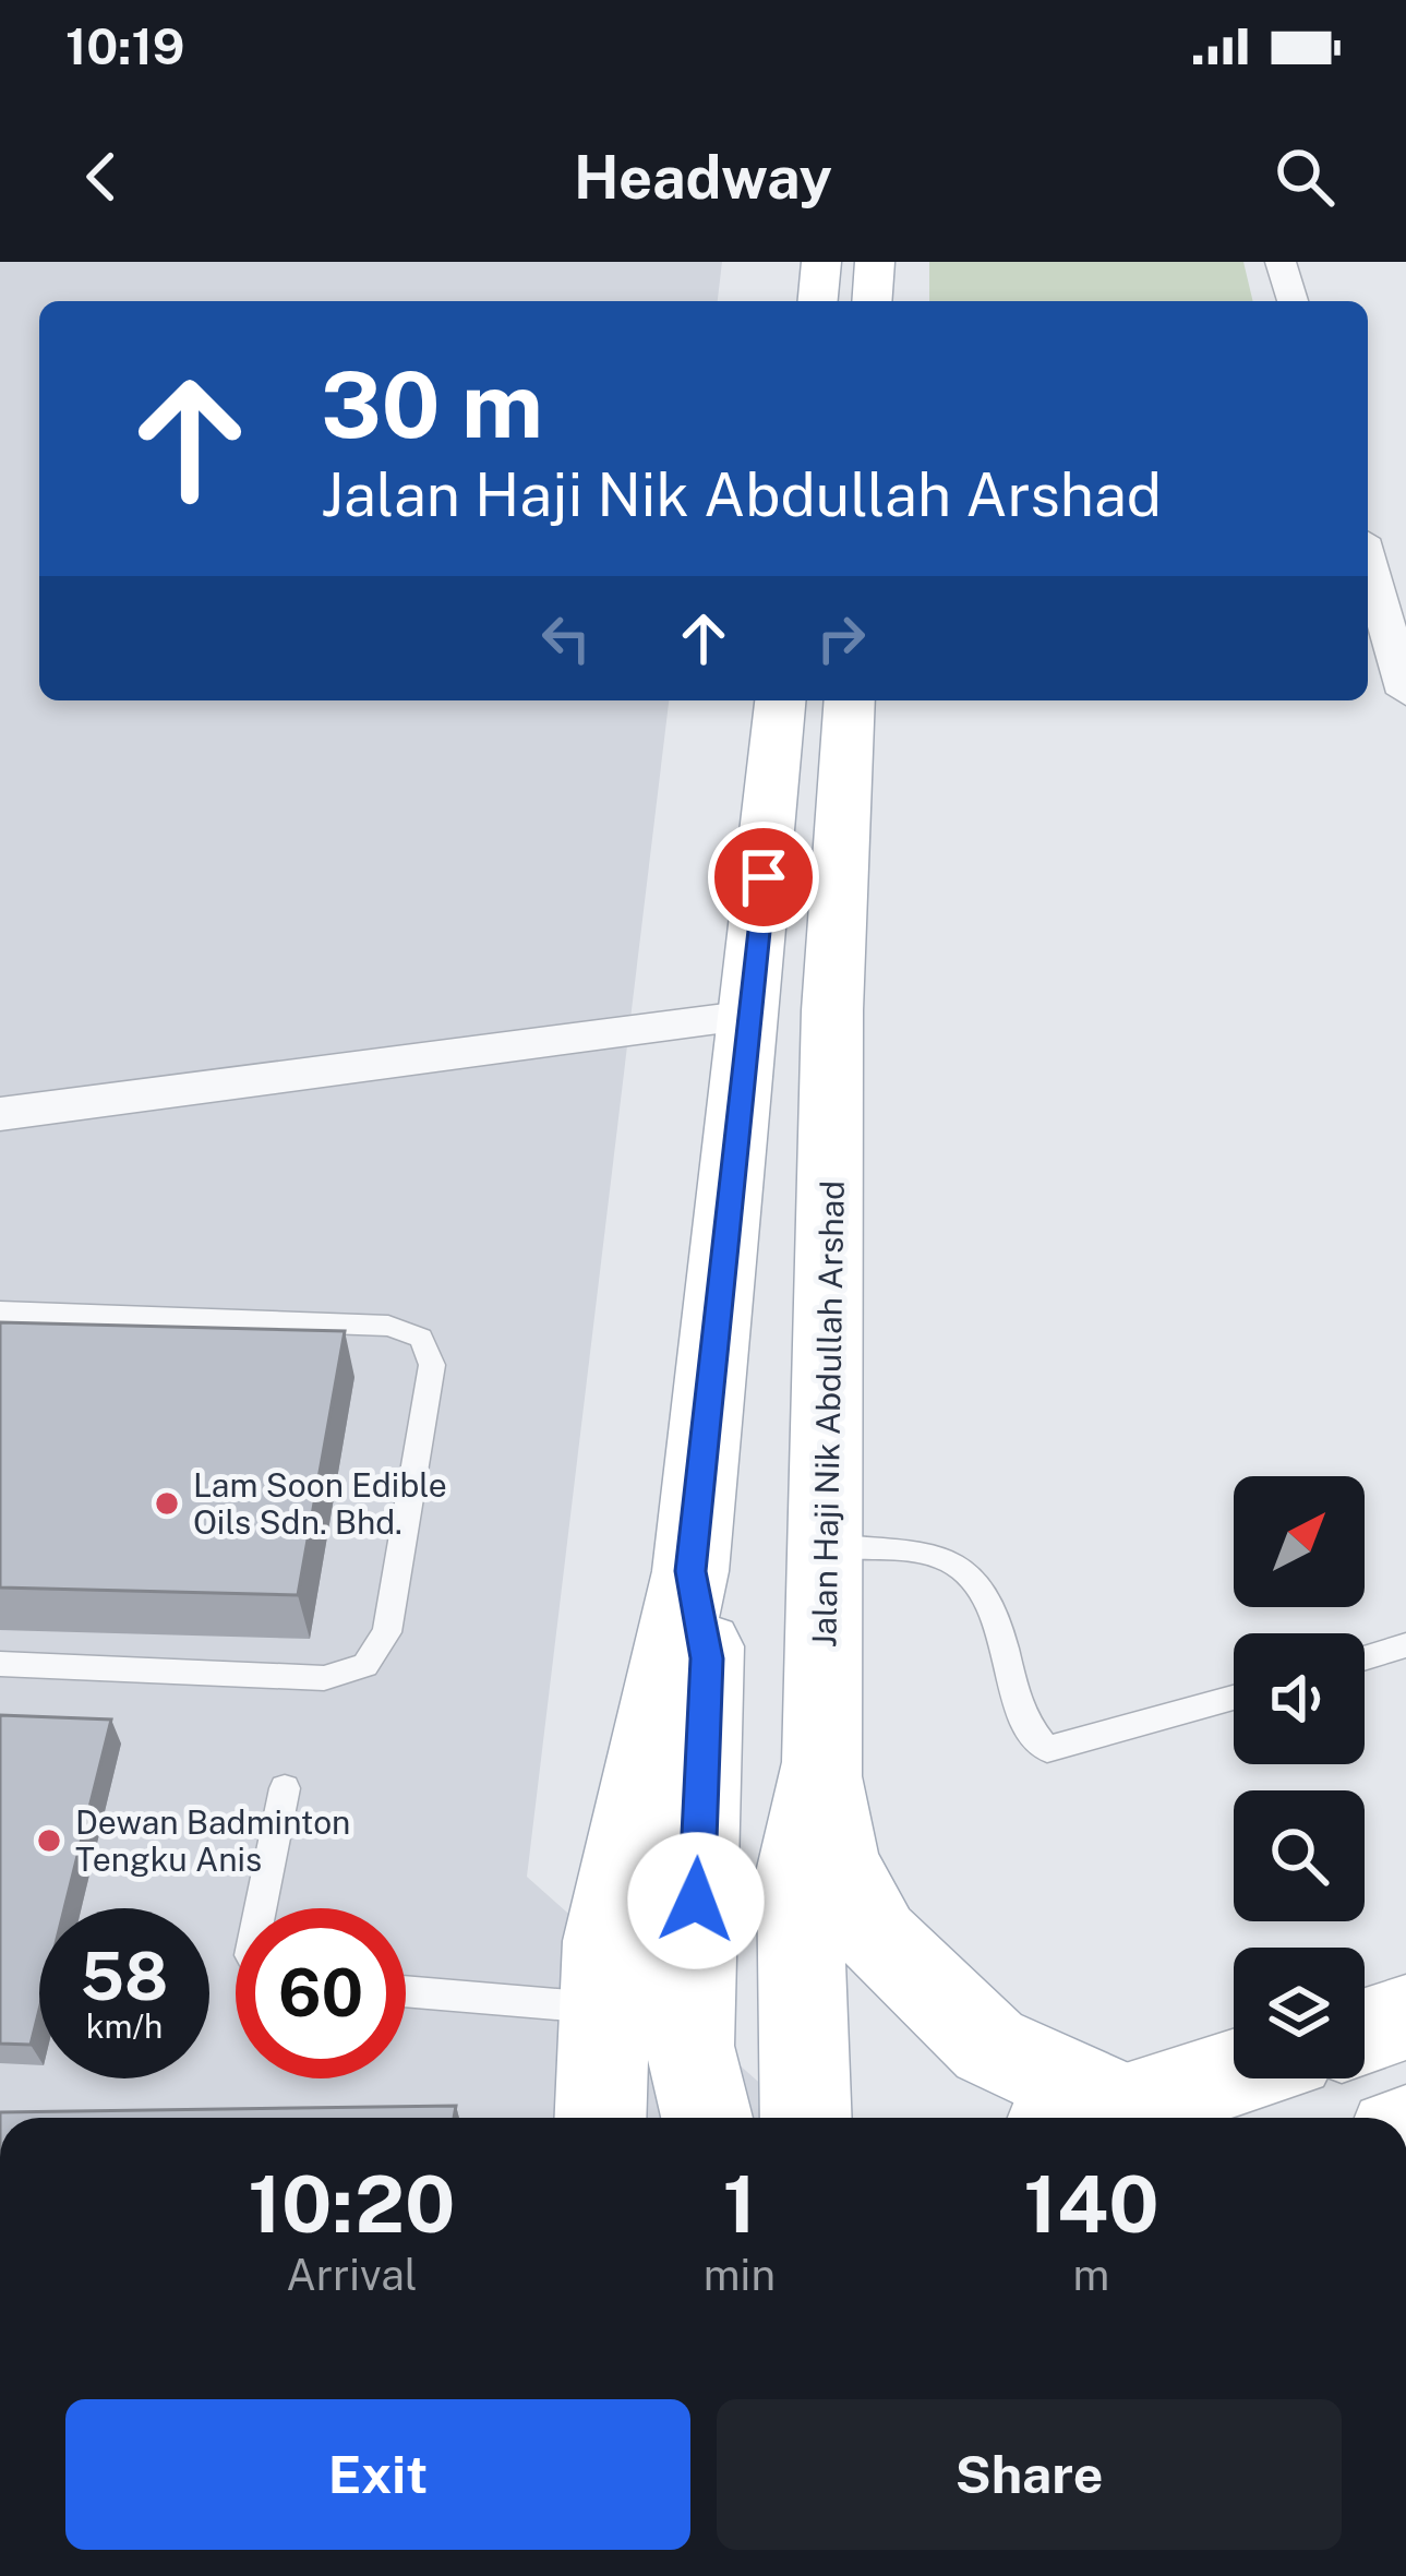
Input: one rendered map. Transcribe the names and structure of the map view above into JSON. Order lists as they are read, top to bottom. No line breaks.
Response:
{"streets":{"main road":["Jalan Haji Nik Abdullah Arshad"]},"places":["Lam Soon Edible Oils Sdn. Bhd.","Dewan Badminton Tengku Anis"],"north":"top right","page":{"status":"10:19","header":"Headway","turn":["30 m","Jalan Haji Nik Abdullah Arshad"],"speed":"58 km/h","limit":"60","eta":["10:20","Arrival","1","min","140","m"],"buttons":["Exit","Share"]}}
